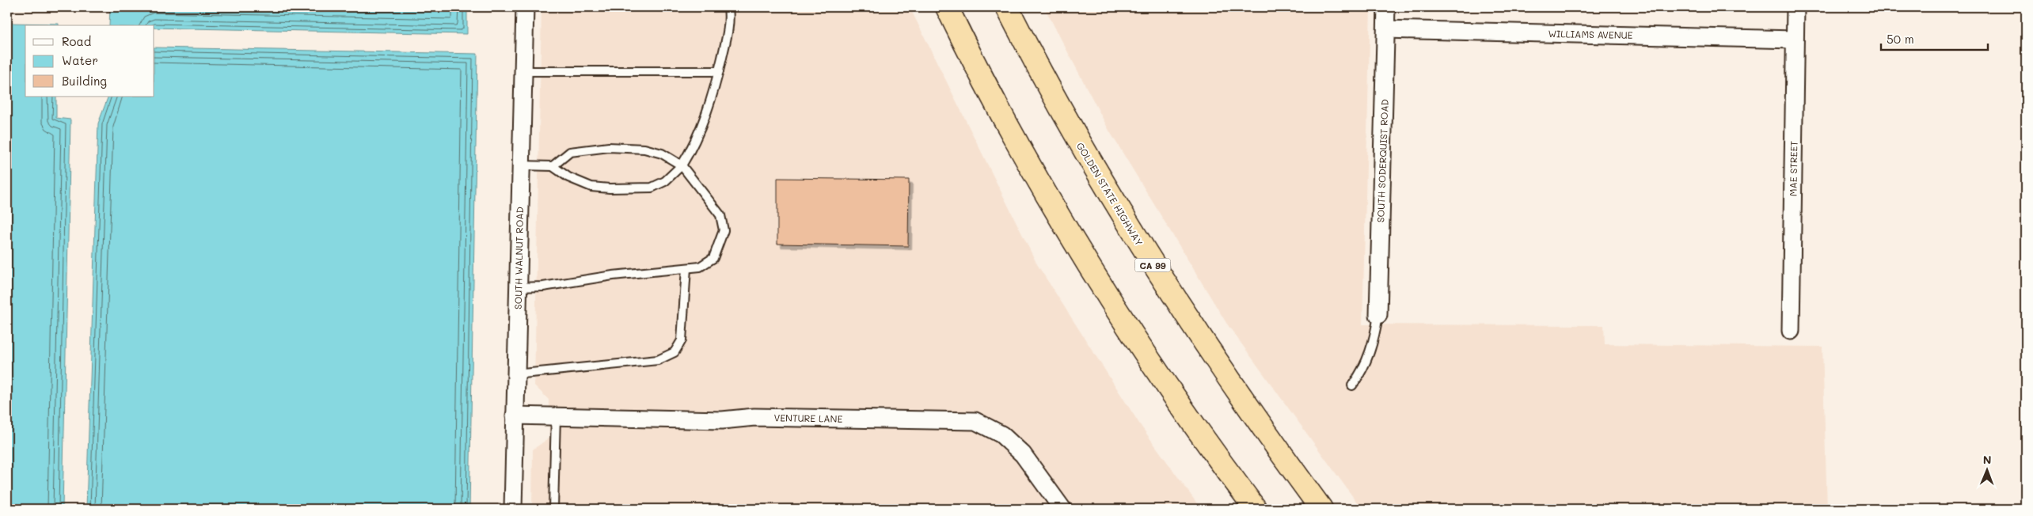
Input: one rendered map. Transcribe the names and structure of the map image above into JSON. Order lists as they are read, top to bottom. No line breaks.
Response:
{"streets":{"highway":["GOLDEN STATE HIGHWAY","CA 99"],"street":["WILLIAMS AVENUE","SOUTH SODERQUIST ROAD","MAE STREET","SOUTH WALNUT ROAD","VENTURE LANE"]},"crossings":[["WILLIAMS AVENUE","SOUTH SODERQUIST ROAD"],["WILLIAMS AVENUE","MAE STREET"],["SOUTH WALNUT ROAD","VENTURE LANE"]],"legend":["Road","Water","Building"],"scale_bar":"50 m","north":"top"}
